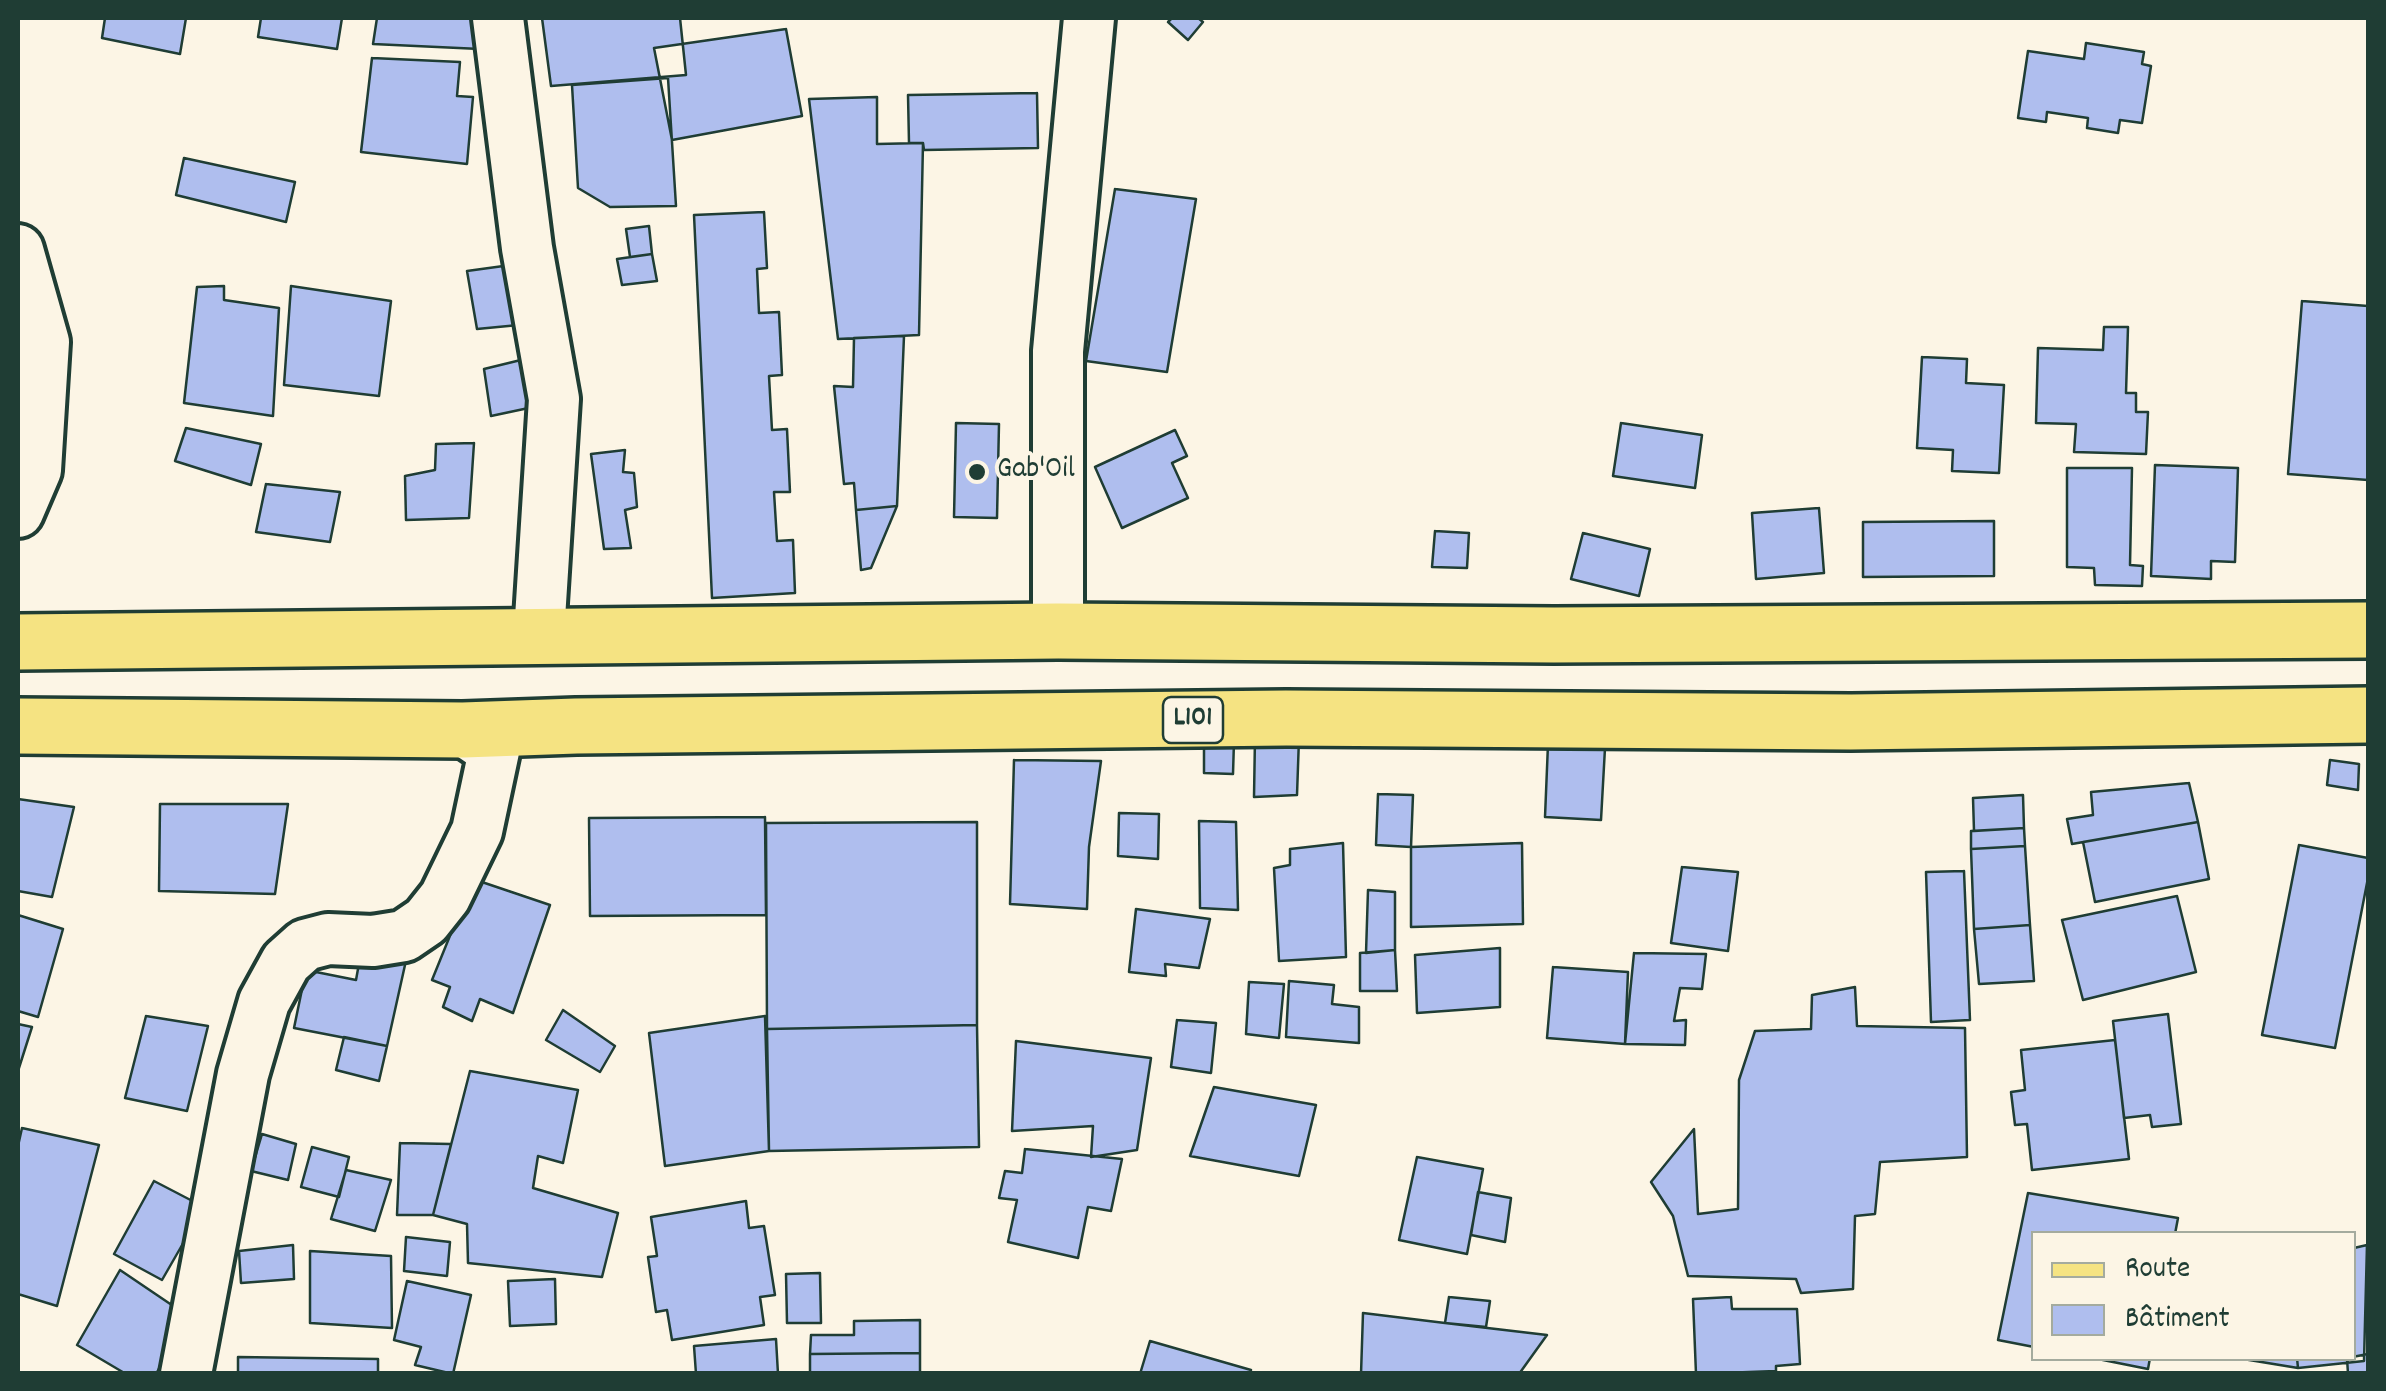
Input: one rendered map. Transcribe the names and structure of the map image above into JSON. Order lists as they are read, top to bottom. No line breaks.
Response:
{"streets":{"main road":["L101"]},"places":["Gab'Oil"],"legend":["Route","Bâtiment"]}
